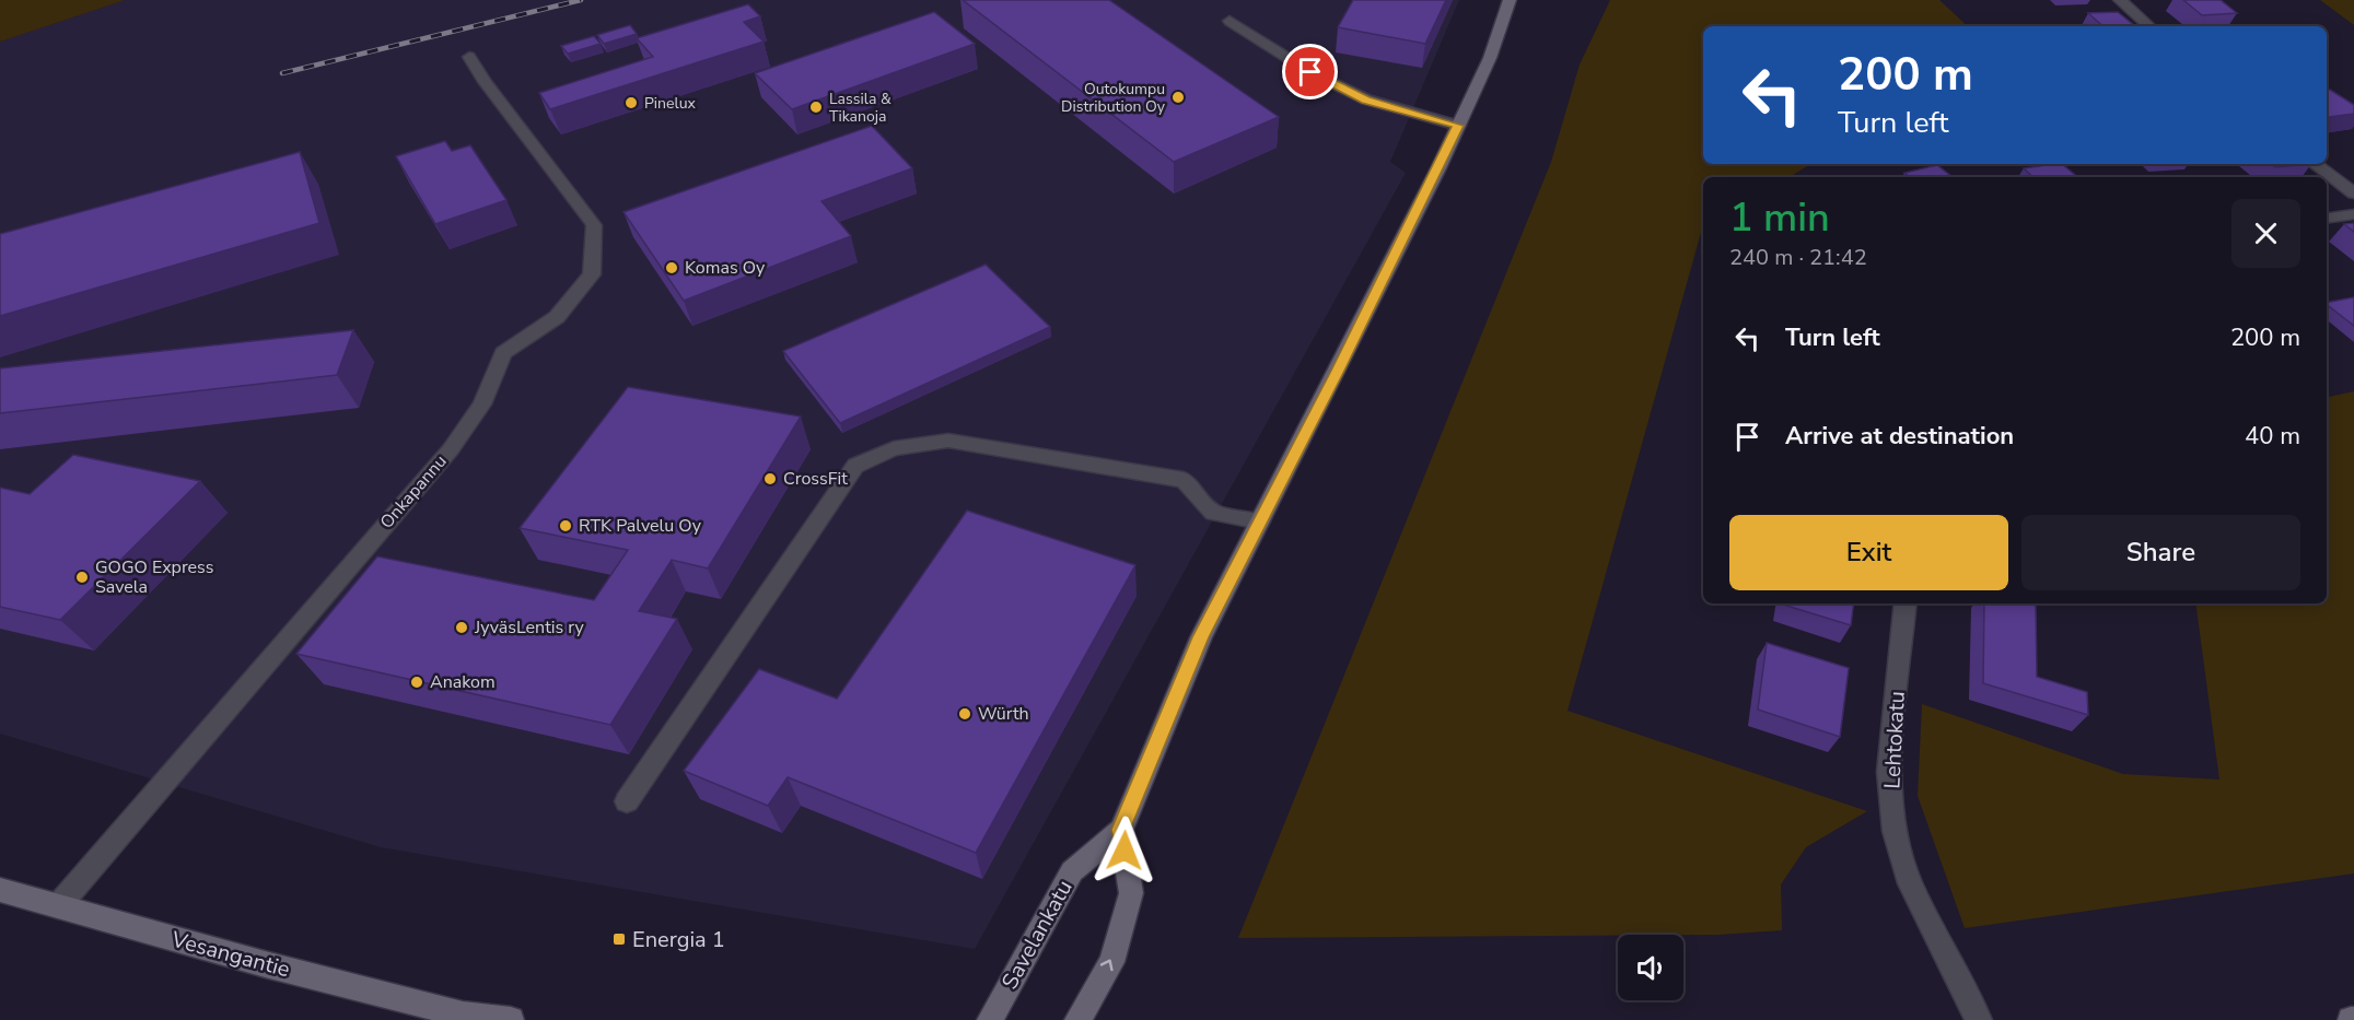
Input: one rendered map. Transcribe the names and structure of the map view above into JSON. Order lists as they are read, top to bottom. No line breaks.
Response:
{"streets":{"main road":["Savelankatu","Vesangantie"],"street":["Onkapannu","Lehtokatu"]},"crossings":[["Onkapannu","Vesangantie"]],"places":{"other":["Outokumpu Distribution Oy","Pinelux","Lassila & Tikanoja","Komas Oy","CrossFit","RTK Palvelu Oy","GOGO Express Savela","JyväsLentis ry","Anakom","Würth"],"transit":["Energia 1"]},"page":{"turn":["200 m","Turn left"],"heading":["1 min","240 m · 21:42"],"list":[{"name":"Turn left","value":"200 m"},{"name":"Arrive at destination","value":"40 m"}],"buttons":["Exit","Share"]}}
